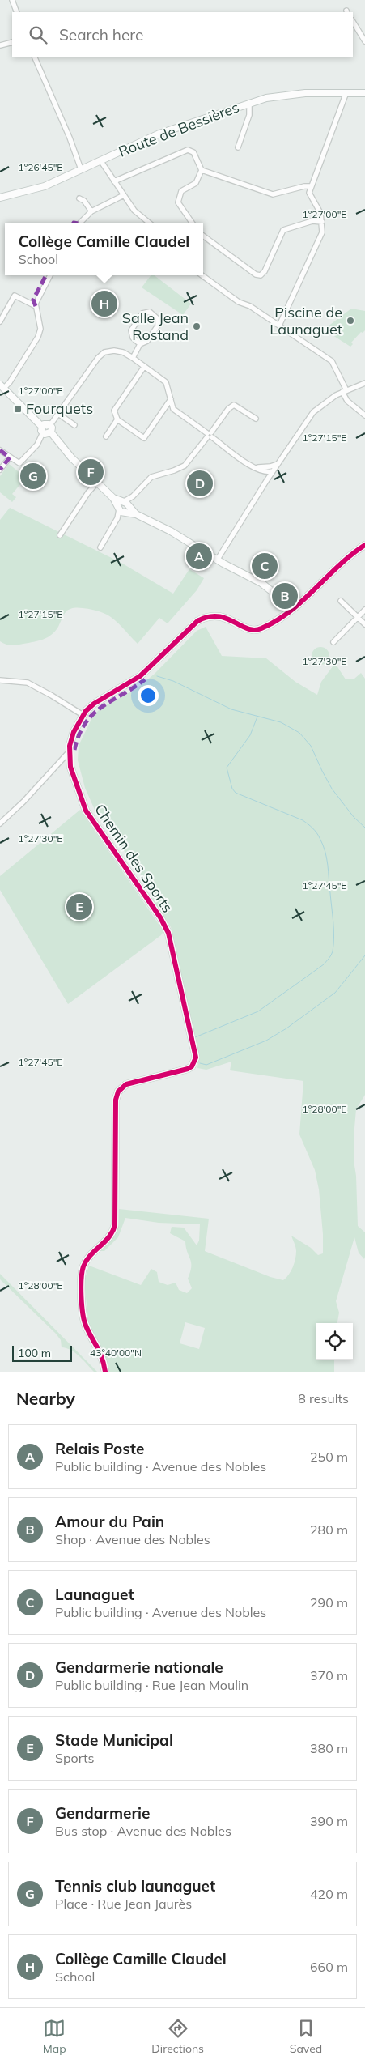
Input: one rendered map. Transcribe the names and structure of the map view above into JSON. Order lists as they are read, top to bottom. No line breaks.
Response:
{"streets":{"street":["Route de Bessières","Chemin des Sports"]},"places":{"other":["Piscine de Launaguet","Salle Jean Rostand"],"transit":["Fourquets"]},"scale_bar":"100 m","page":{"search":"Search here","popup":["Collège Camille Claudel","School"],"pins":["H","F","G","D","A","C","B","E"],"scale":"100 m","heading":["Nearby","8 results"],"list":[{"mark":"A","name":"Relais Poste","note":"Public building · Avenue des Nobles","value":"250 m"},{"mark":"B","name":"Amour du Pain","note":"Shop · Avenue des Nobles","value":"280 m"},{"mark":"C","name":"Launaguet","note":"Public building · Avenue des Nobles","value":"290 m"},{"mark":"D","name":"Gendarmerie nationale","note":"Public building · Rue Jean Moulin","value":"370 m"},{"mark":"E","name":"Stade Municipal","note":"Sports","value":"380 m"},{"mark":"F","name":"Gendarmerie","note":"Bus stop · Avenue des Nobles","value":"390 m"},{"mark":"G","name":"Tennis club launaguet","note":"Place · Rue Jean Jaurès","value":"420 m"},{"mark":"H","name":"Collège Camille Claudel","note":"School","value":"660 m"}],"nav":["Map","Directions","Saved"]},"coordinates":["1°26'45\"E","1°27'00\"E","1°27'15\"E","1°27'30\"E","1°27'45\"E","1°28'00\"E","43°40'00\"N"]}
